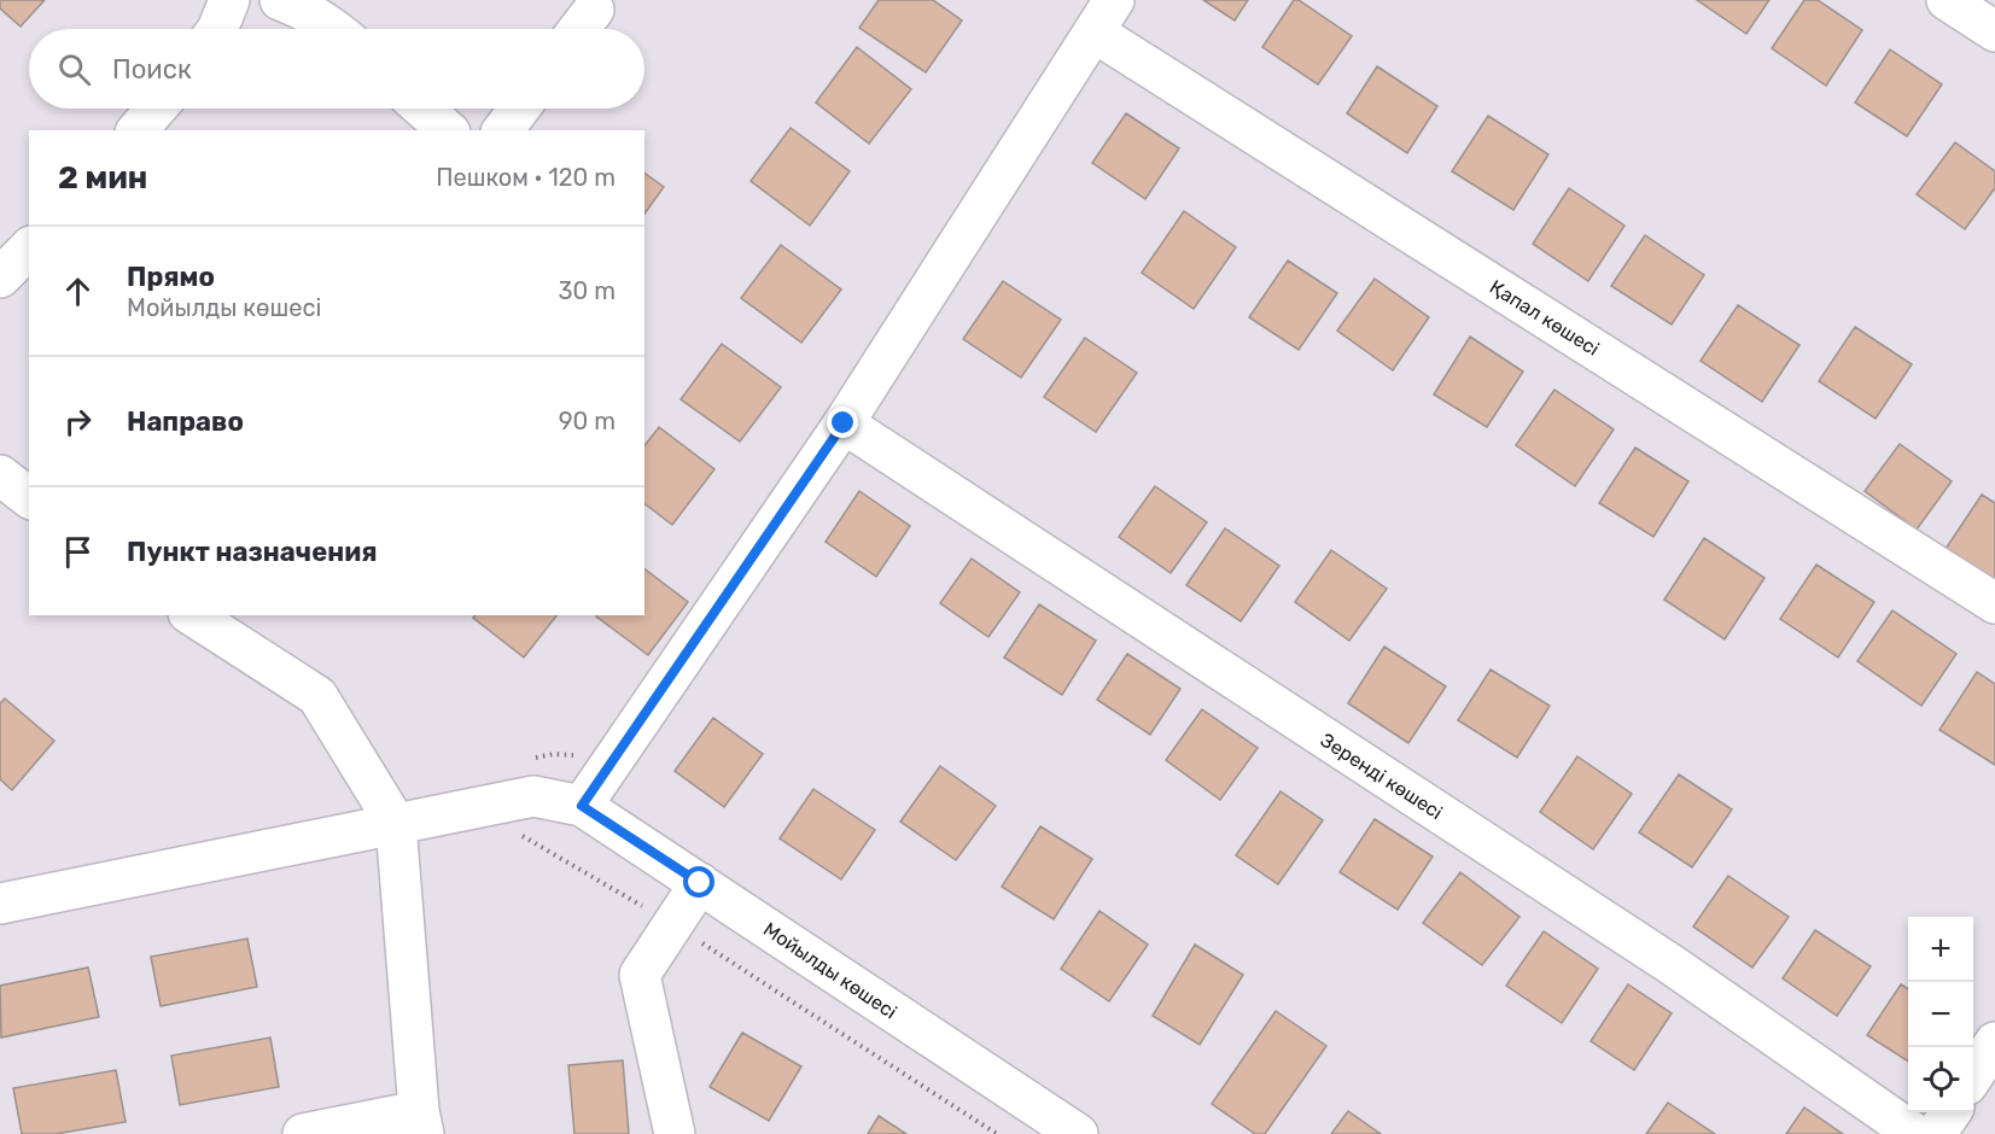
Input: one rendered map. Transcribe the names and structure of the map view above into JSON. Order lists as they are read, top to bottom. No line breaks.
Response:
{"streets":{"street":["Қапал көшесі","Зеренді көшесі","Мойылды көшесі"]},"page":{"search":"Поиск","heading":["2 мин","Пешком · 120 m"],"list":[["Прямо","Мойылды көшесі","30 m"],["Направо","90 m"],"Пункт назначения"],"map_buttons":["+","−"]}}
